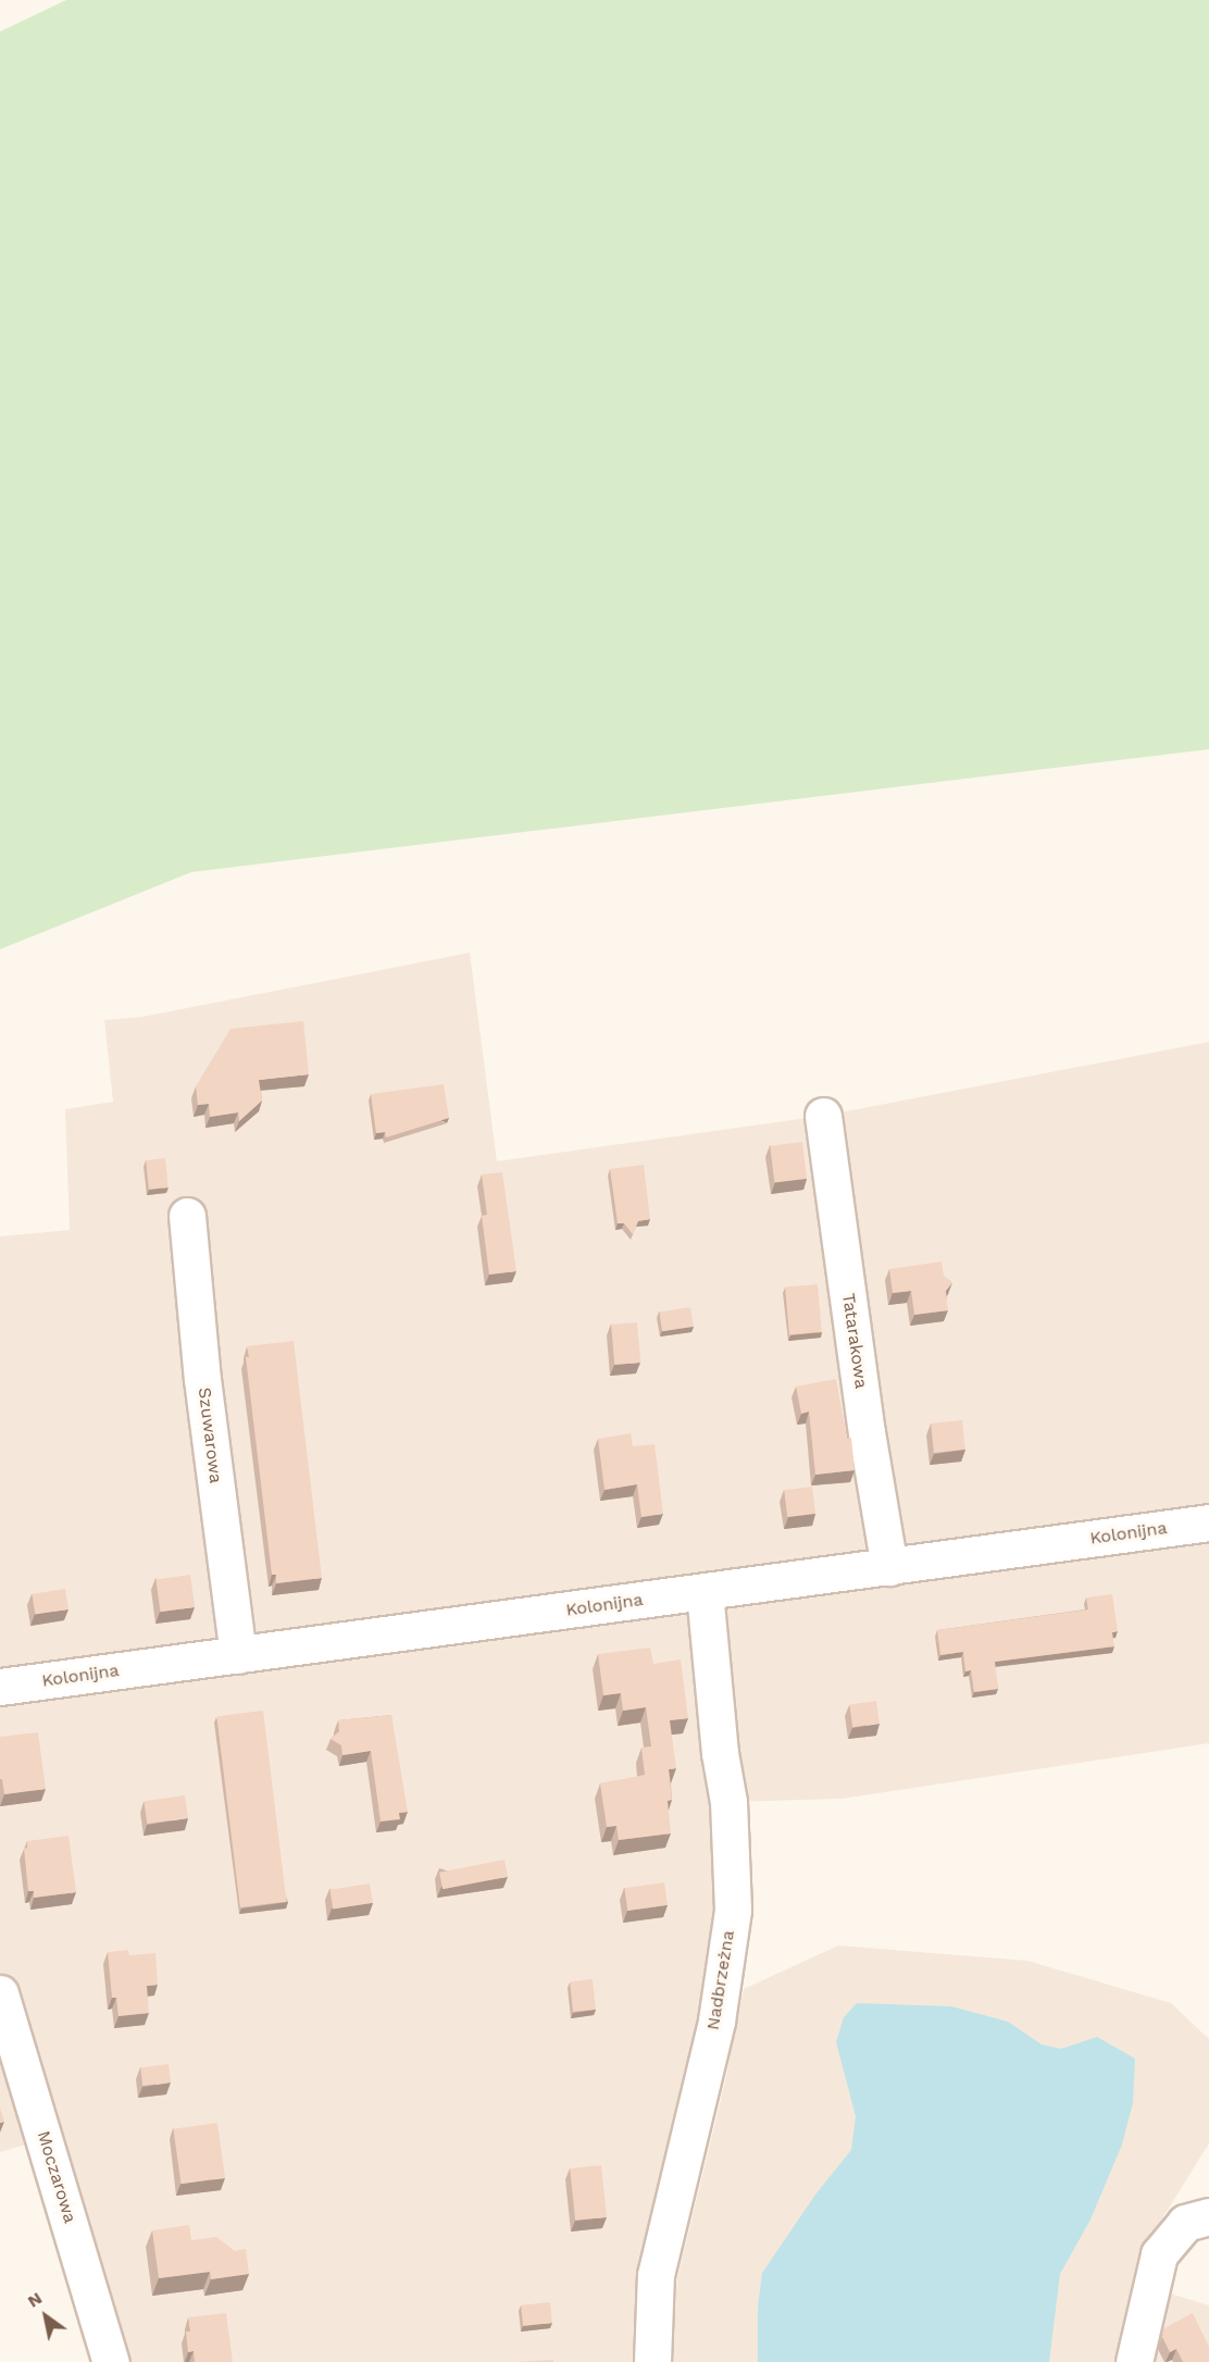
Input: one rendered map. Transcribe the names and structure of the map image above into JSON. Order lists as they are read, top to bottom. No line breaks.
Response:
{"streets":{"street":["Tatarakowa","Szuwarowa","Kolonijna","Nadbrzeżna","Moczarowa"]},"crossings":[["Tatarakowa","Kolonijna"],["Szuwarowa","Kolonijna"],["Kolonijna","Nadbrzeżna"]],"north":"top left"}
